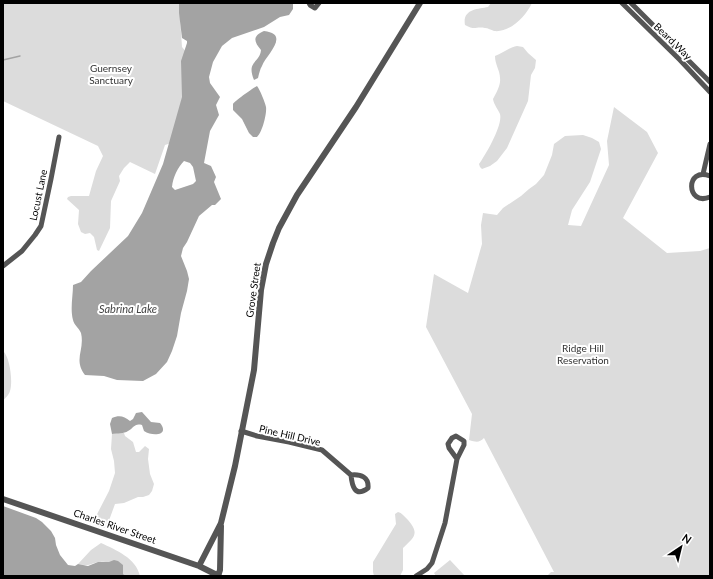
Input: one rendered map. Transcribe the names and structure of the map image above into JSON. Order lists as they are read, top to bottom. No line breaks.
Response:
{"streets":{"street":["Beard Way","Locust Lane","Grove Street","Pine Hill Drive","Charles River Street"]},"crossings":[["Grove Street","Pine Hill Drive"],["Grove Street","Charles River Street"]],"water":["Sabrina Lake"],"parks":["Guernsey Sanctuary","Ridge Hill Reservation"],"north":"top right"}
